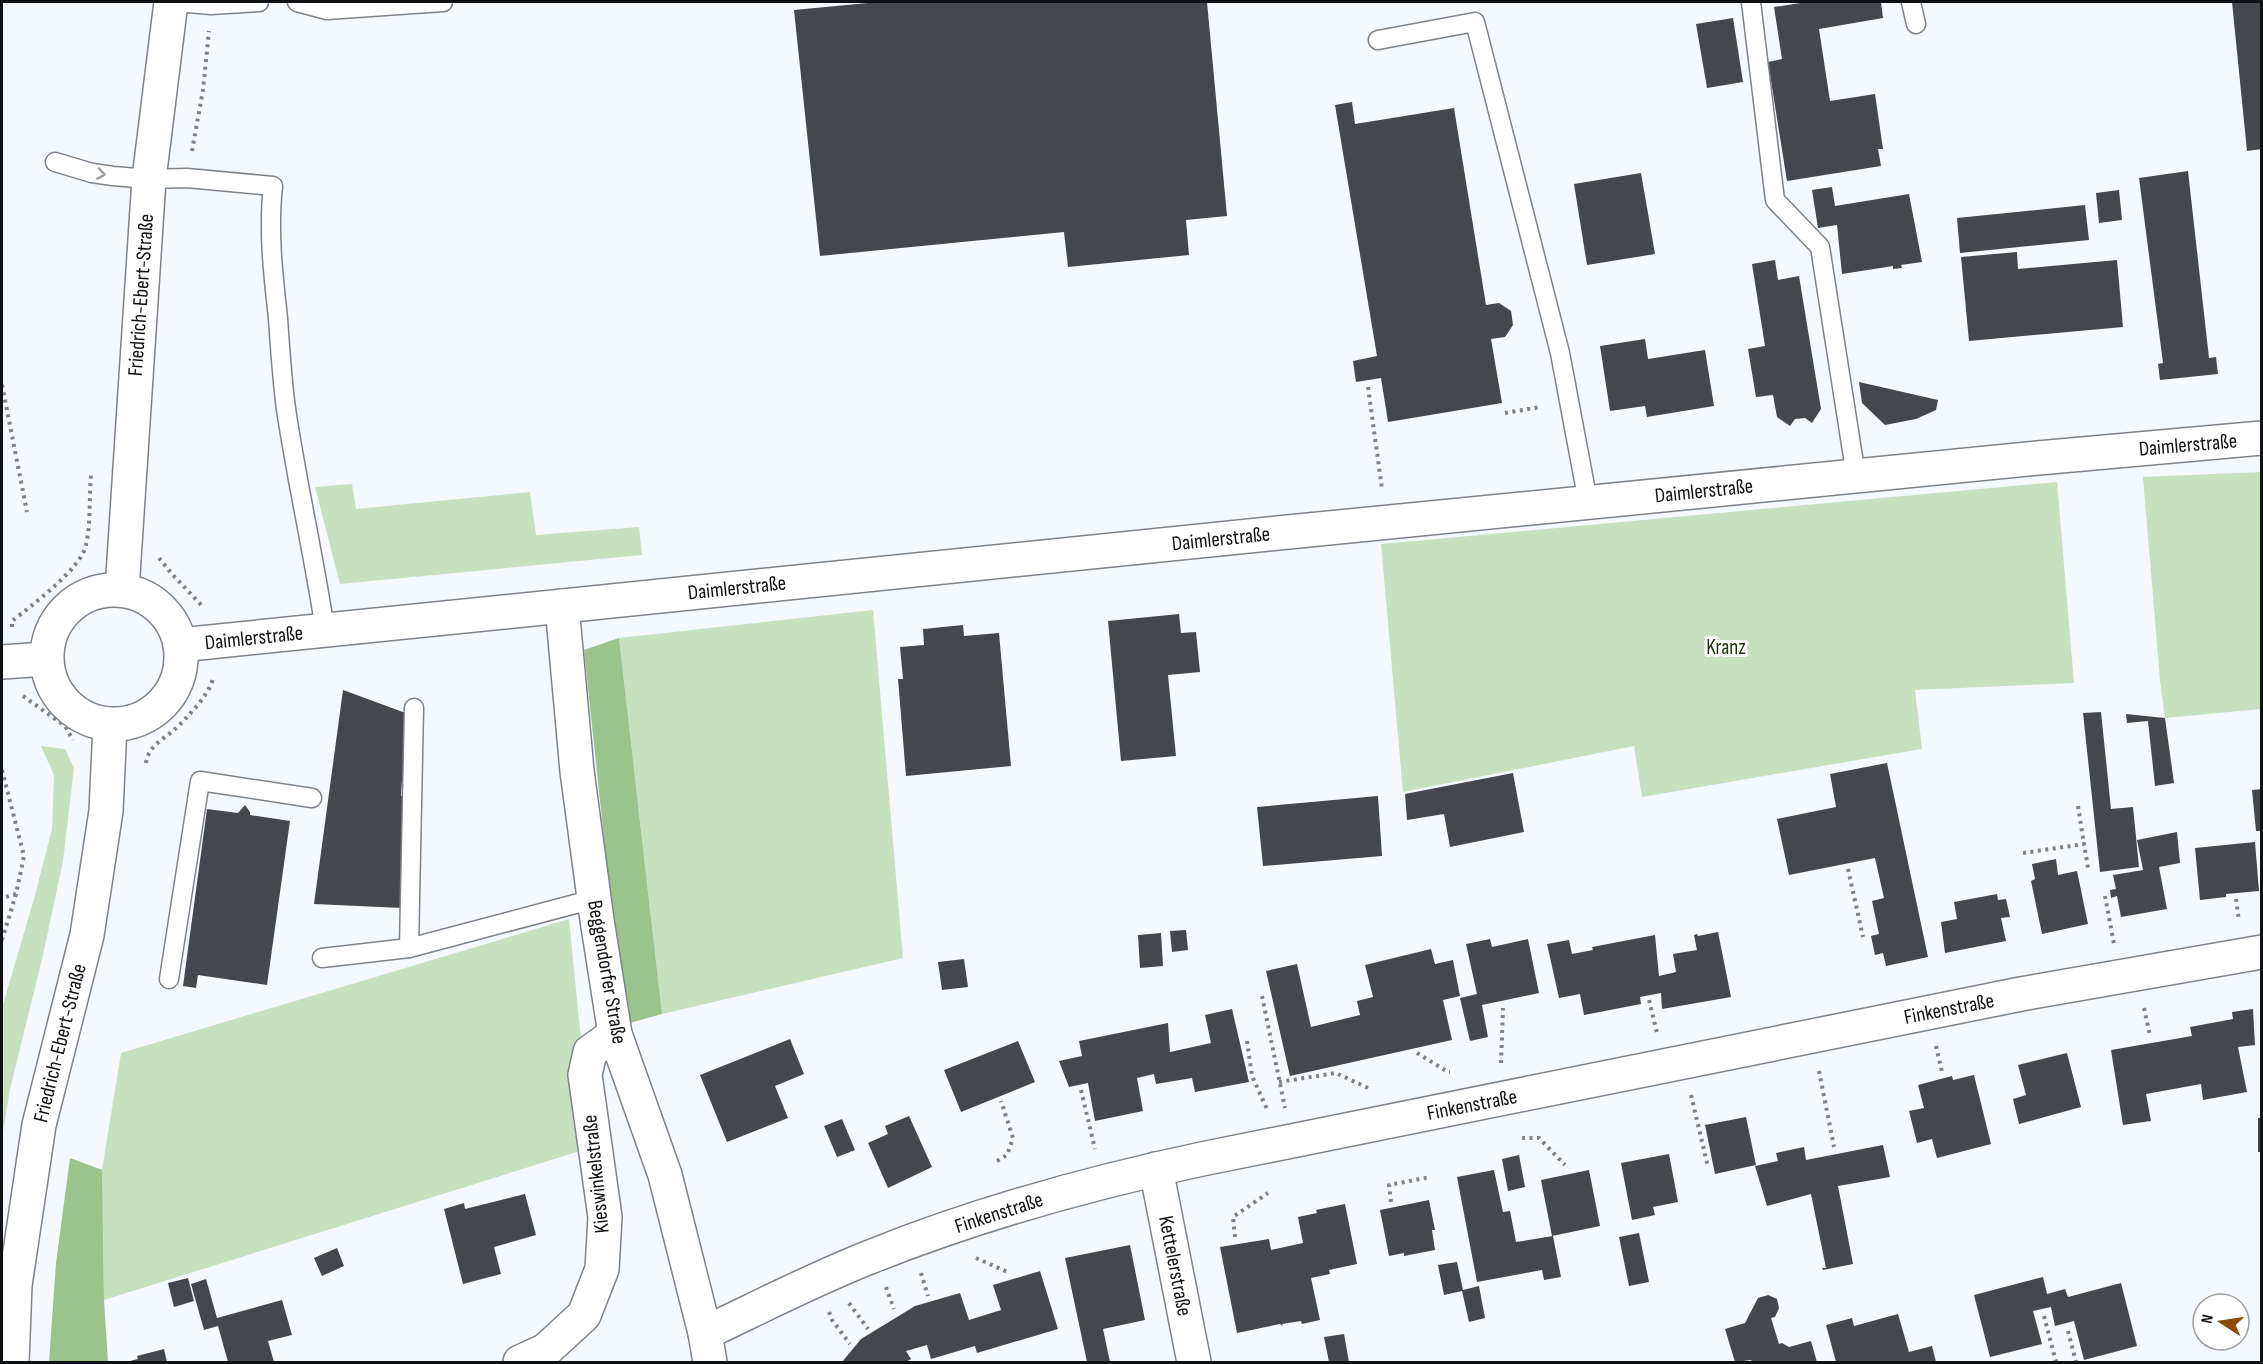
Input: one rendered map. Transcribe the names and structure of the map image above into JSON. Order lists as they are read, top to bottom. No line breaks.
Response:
{"streets":{"street":["Friedrich-Ebert-Straße","Daimlerstraße","Beggendorfer Straße","Finkenstraße","Kieswinkelstraße","Kettelerstraße"]},"crossings":[["Friedrich-Ebert-Straße","Daimlerstraße"],["Daimlerstraße","Beggendorfer Straße"],["Beggendorfer Straße","Finkenstraße"],["Beggendorfer Straße","Kieswinkelstraße"],["Finkenstraße","Kettelerstraße"]],"parks":["Kranz"],"north":"left"}
